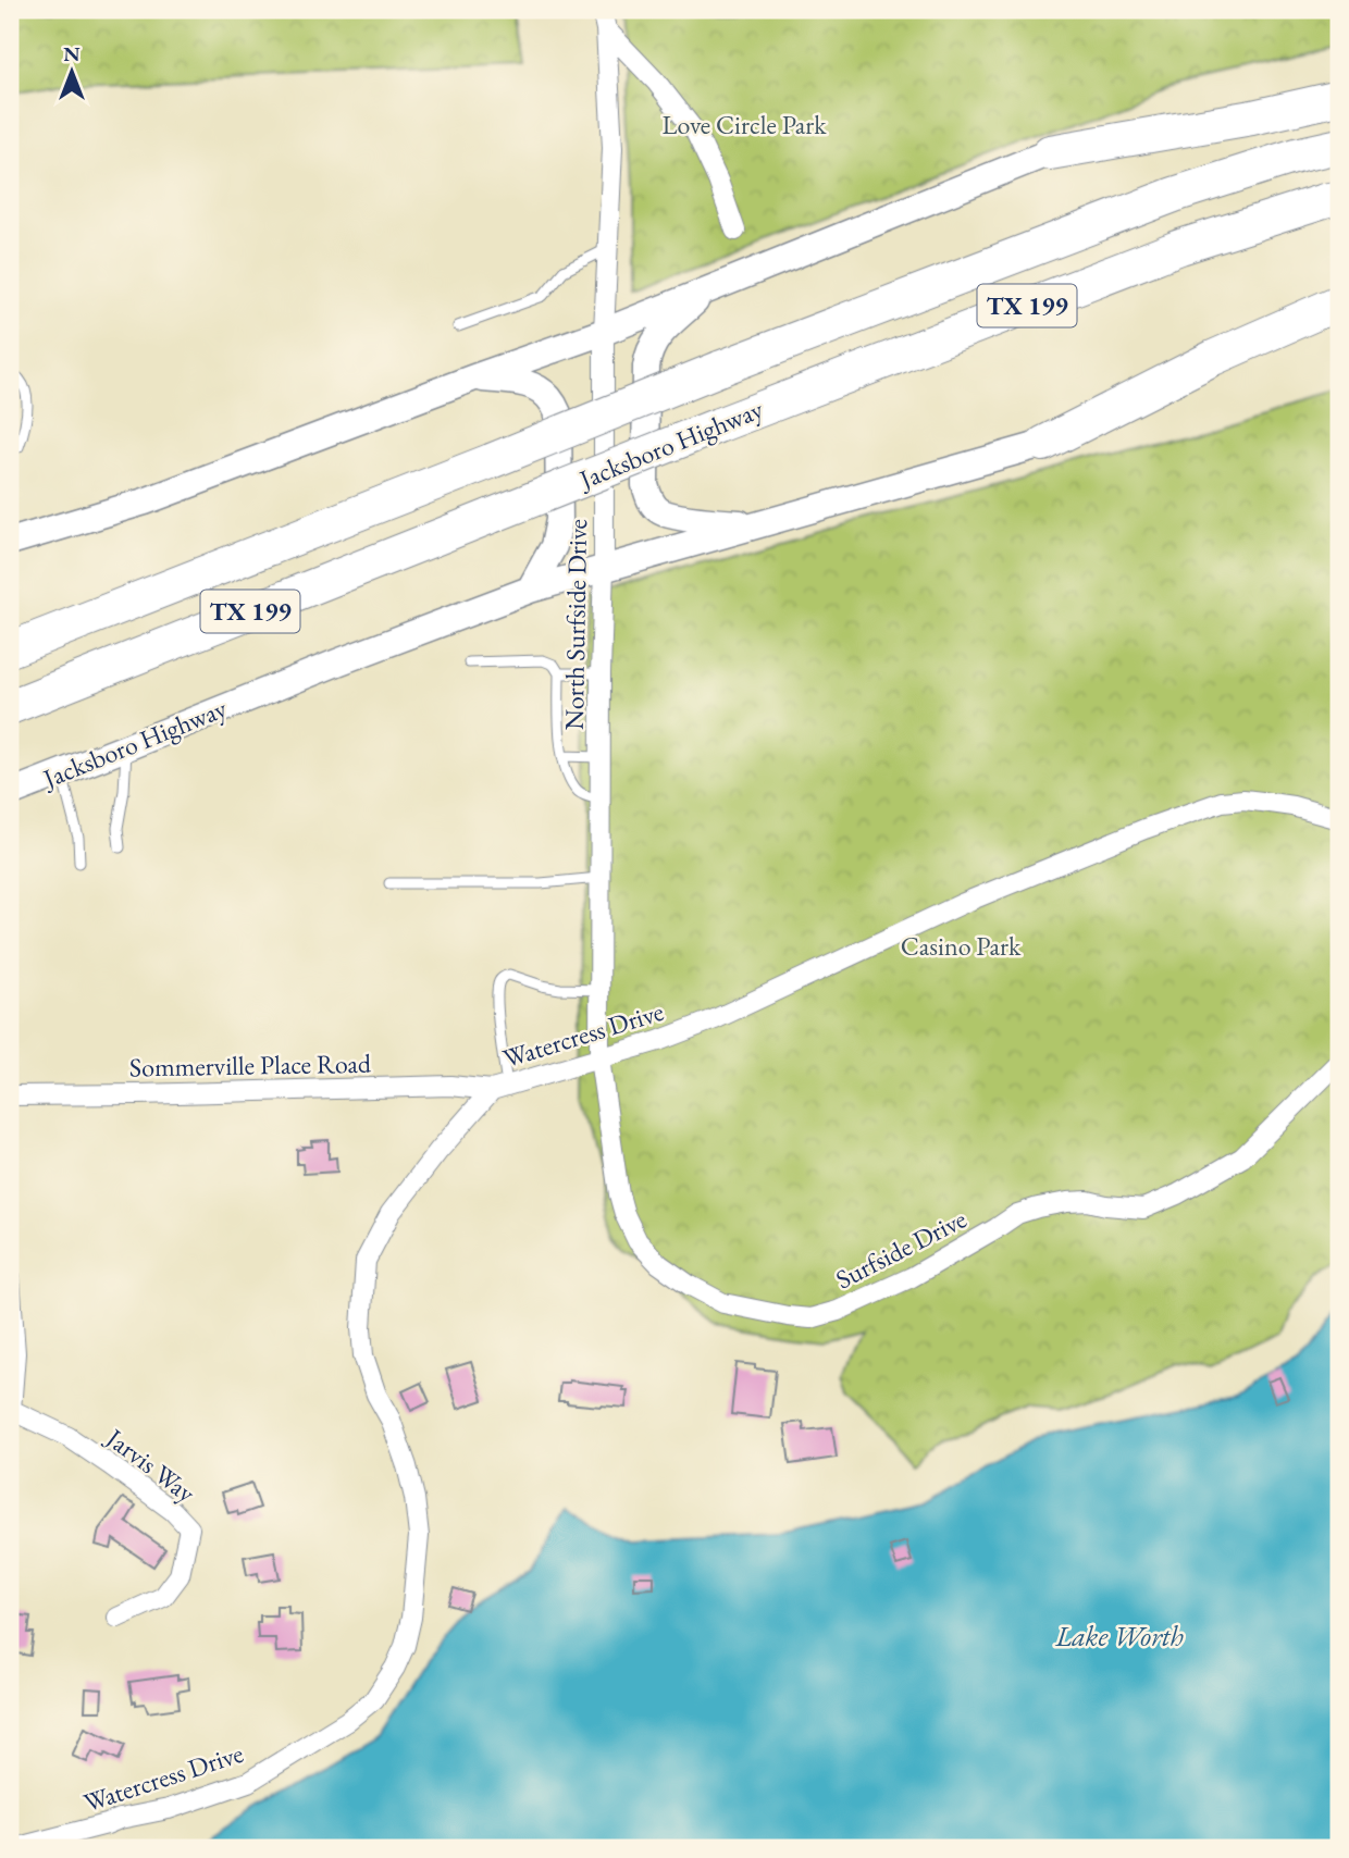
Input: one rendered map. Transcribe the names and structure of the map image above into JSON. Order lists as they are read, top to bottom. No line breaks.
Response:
{"streets":{"highway":["TX 199","Jacksboro Highway"],"street":["North Surfside Drive","Watercress Drive","Sommerville Place Road","Surfside Drive","Jarvis Way"]},"crossings":[["Jacksboro Highway","North Surfside Drive"],["North Surfside Drive","Watercress Drive"],["North Surfside Drive","Surfside Drive"],["Watercress Drive","Sommerville Place Road"],["Watercress Drive","Surfside Drive"]],"water":["Lake Worth"],"parks":["Love Circle Park","Casino Park"],"north":"top"}
